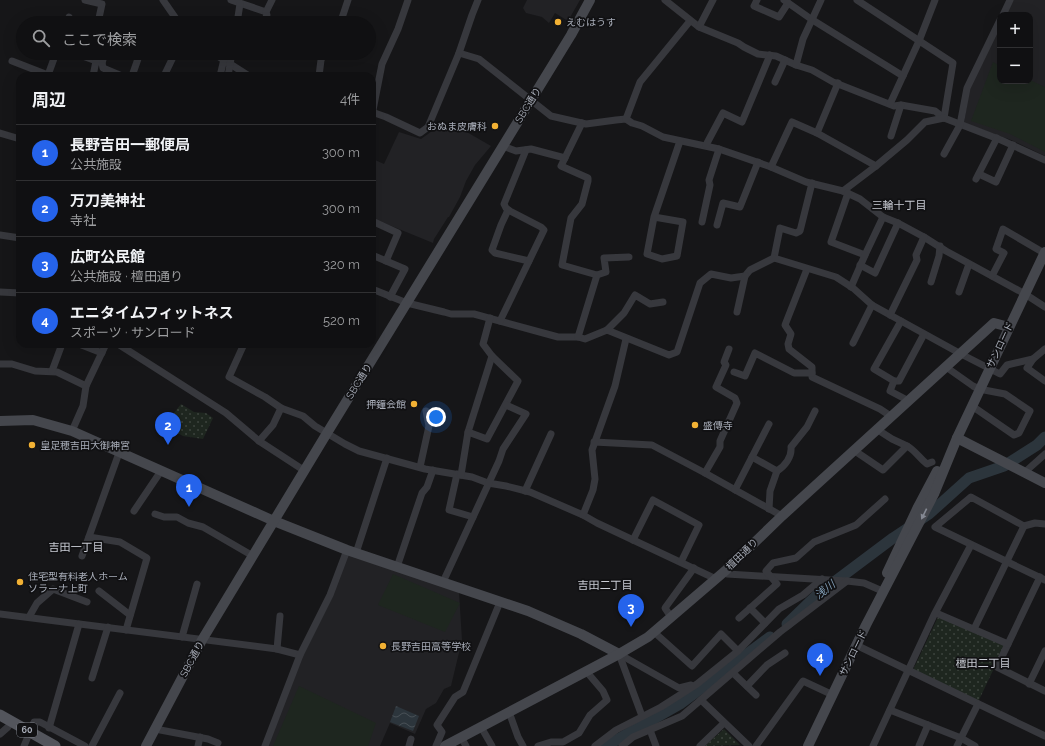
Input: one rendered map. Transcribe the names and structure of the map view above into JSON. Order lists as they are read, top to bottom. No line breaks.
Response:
{"streets":{"main road":["60"],"street":["SBC通り","サンロード","檀田通り"]},"crossings":[["サンロード","檀田通り"]],"districts":["三輪十丁目","吉田一丁目","吉田二丁目","檀田二丁目"],"water":["浅川"],"places":["えむはうす","おぬま皮膚科","押鐘会館","盛傳寺","皇足穂吉田大御神宮","住宅型有料老人ホーム ソラーナ上町","長野吉田高等学校"],"page":{"map_buttons":["+","−"],"search":"ここで検索","heading":["周辺","4件"],"list":[{"mark":"1","name":"長野吉田一郵便局","note":"公共施設","value":"300 m"},{"mark":"2","name":"万刀美神社","note":"寺社","value":"300 m"},{"mark":"3","name":"広町公民館","note":"公共施設 · 檀田通り","value":"320 m"},{"mark":"4","name":"エニタイムフィットネス","note":"スポーツ · サンロード","value":"520 m"}],"pins":["2","1","3","4"]}}
